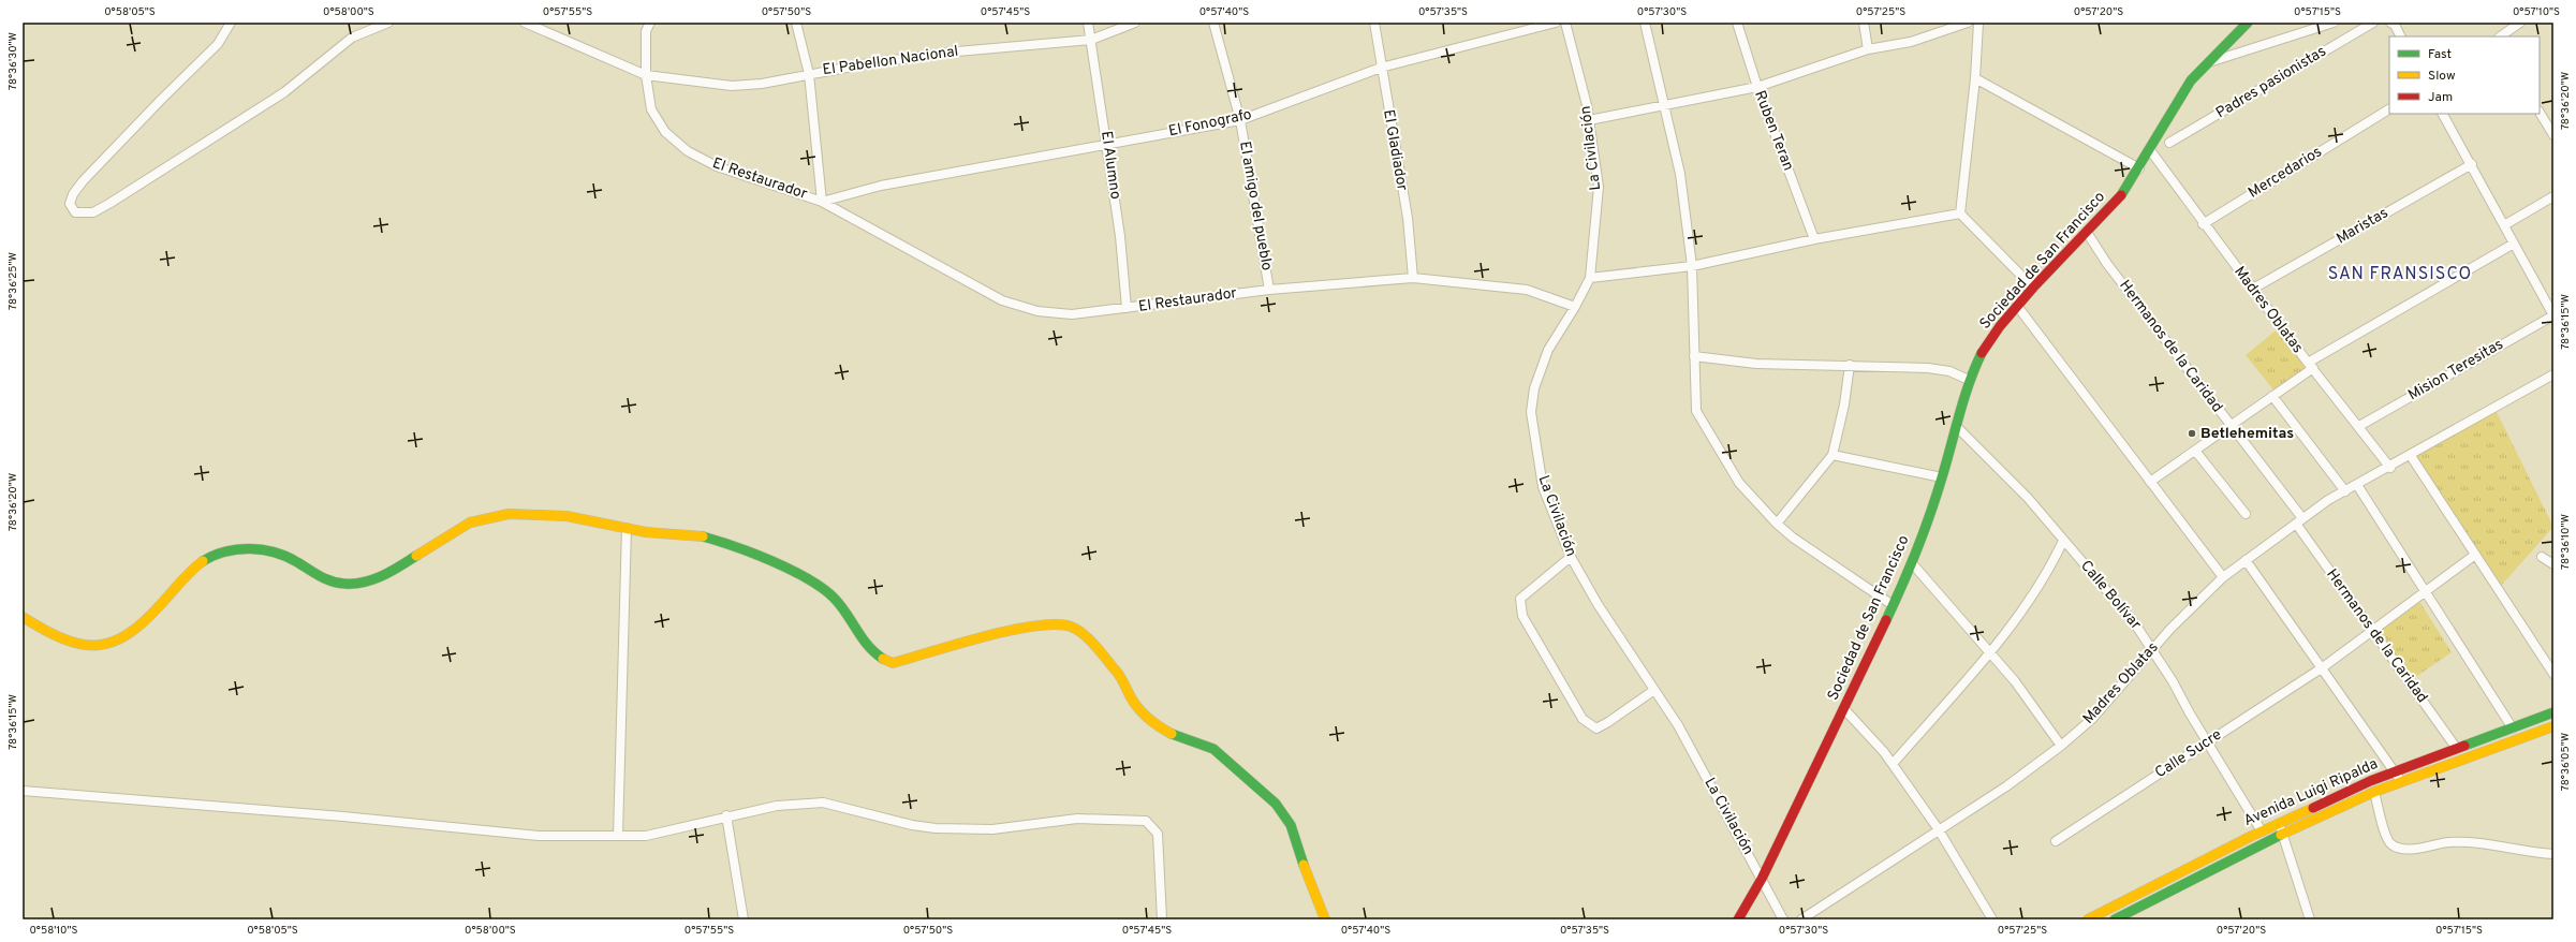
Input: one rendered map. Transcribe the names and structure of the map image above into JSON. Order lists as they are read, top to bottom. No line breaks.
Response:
{"streets":{"street":["El Pabellon Nacional","Padres pasionistas","El Fonografo","Ruben Teran","La Civilación","El Gladiador","El Alumno","Mercedarios","El Restaurador","El amigo del pueblo","Maristas","Sociedad de San Francisco","Madres Oblatas","Hermanos de la Caridad","Mision Teresitas","Calle Bolívar","Calle Sucre","Avenida Luigi Ripalda"]},"crossings":[["El Pabellon Nacional","El Alumno"],["El Pabellon Nacional","El Restaurador"],["El Fonografo","El Gladiador"],["El Fonografo","El Alumno"],["El Fonografo","El Restaurador"],["El Fonografo","El amigo del pueblo"],["La Civilación","El Restaurador"],["La Civilación","Sociedad de San Francisco"],["El Gladiador","El Restaurador"],["El Alumno","El Restaurador"],["Mercedarios","Madres Oblatas"],["El Restaurador","El amigo del pueblo"],["Maristas","Madres Oblatas"],["Sociedad de San Francisco","Madres Oblatas"],["Sociedad de San Francisco","Hermanos de la Caridad"],["Sociedad de San Francisco","Calle Bolívar"],["Madres Oblatas","Hermanos de la Caridad"],["Madres Oblatas","Mision Teresitas"],["Madres Oblatas","Calle Bolívar"],["Hermanos de la Caridad","Calle Sucre"],["Hermanos de la Caridad","Avenida Luigi Ripalda"],["Calle Bolívar","Calle Sucre"],["Calle Bolívar","Avenida Luigi Ripalda"]],"districts":["SAN FRANSISCO"],"places":["Betlehemitas"],"legend":["Fast","Slow","Jam"],"coordinates":["0°58'05\"S","0°58'00\"S","0°57'55\"S","0°57'50\"S","0°57'45\"S","0°57'40\"S","0°57'35\"S","0°57'30\"S","0°57'25\"S","0°57'20\"S","0°57'15\"S","0°57'10\"S","78°36'30\"W","78°36'20\"W","78°36'25\"W","78°36'15\"W","78°36'10\"W","78°36'05\"W","0°58'10\"S"]}
